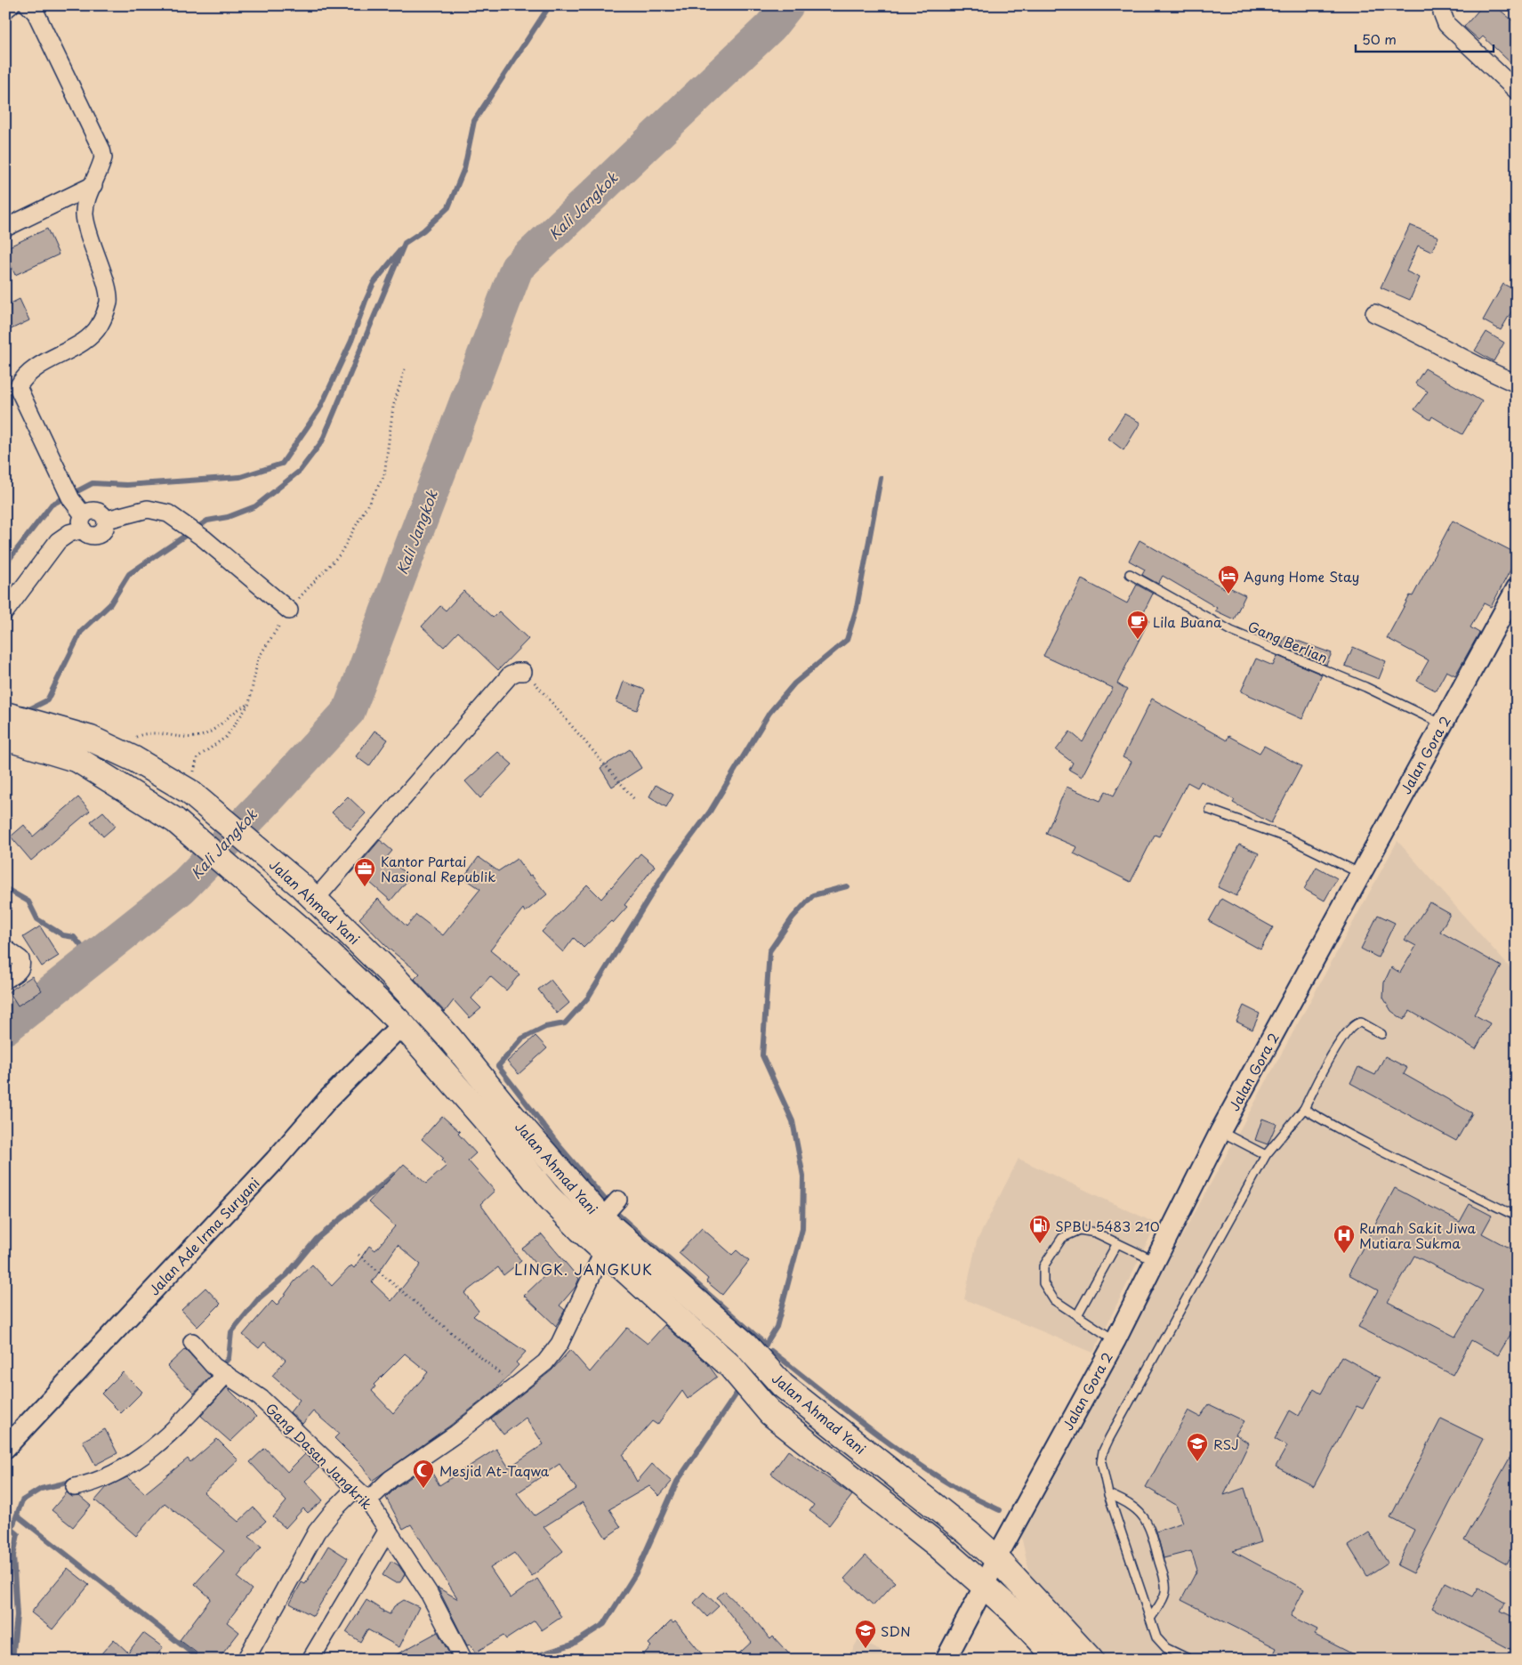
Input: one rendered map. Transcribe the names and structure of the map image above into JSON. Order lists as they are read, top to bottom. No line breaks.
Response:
{"streets":{"highway":["Jalan Ahmad Yani"],"street":["Jalan Gora 2","Jalan Ade Irma Suryani","Gang Dasan Jangkrik"],"lane":["Gang Berlian"]},"crossings":[["Gang Berlian","Jalan Gora 2"],["Jalan Gora 2","Jalan Ahmad Yani"]],"districts":["LINGK. JANGKUK"],"water":["Kali Jangkok"],"places":{"hotel":["Agung Home Stay"],"cafe":["Lila Buana"],"office":["Kantor Partai Nasional Republik"],"fuel station":["SPBU 5483 210"],"hospital":["Rumah Sakit Jiwa Mutiara Sukma"],"school or university":["RSJ","SDN"],"mosque":["Mesjid At-Taqwa"]},"scale_bar":"50 m"}
